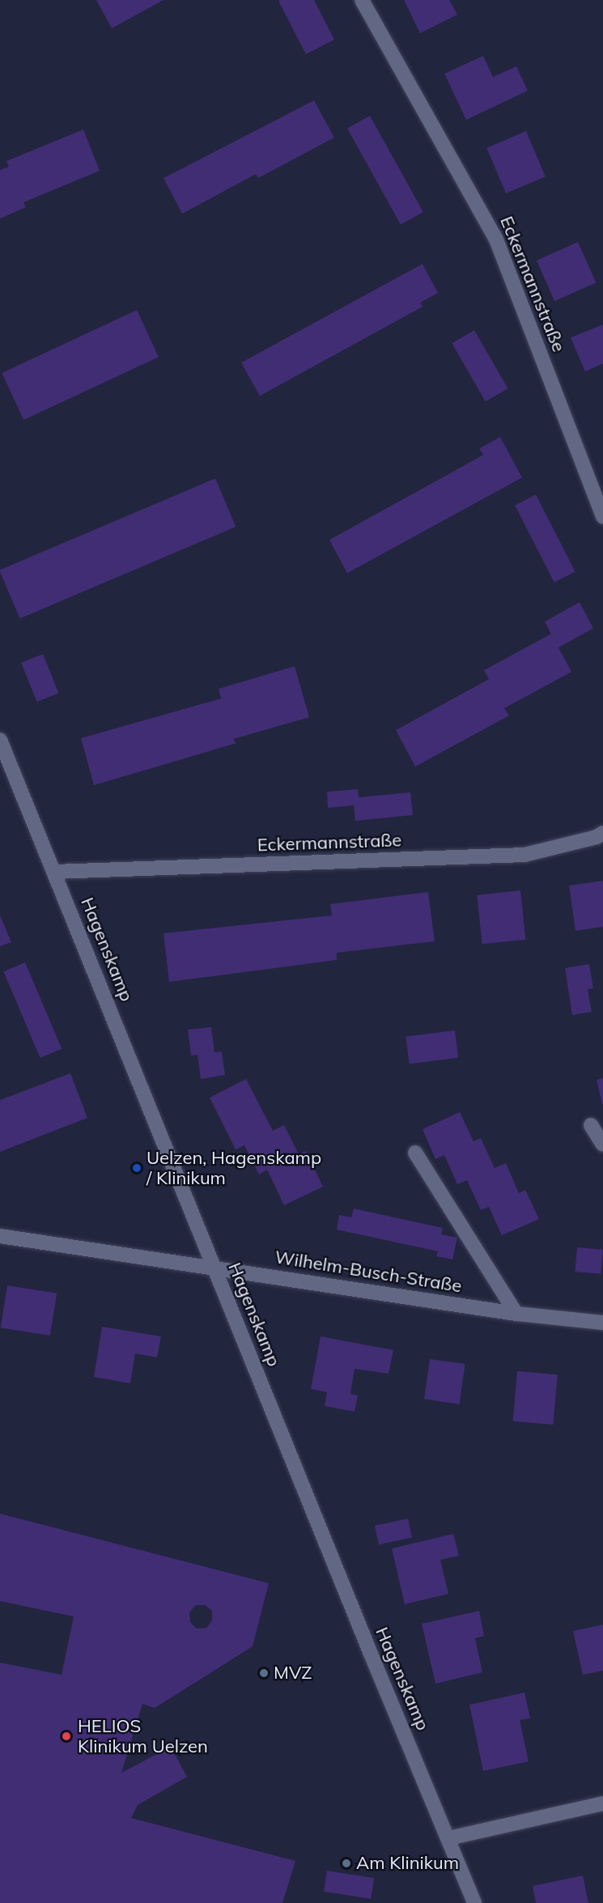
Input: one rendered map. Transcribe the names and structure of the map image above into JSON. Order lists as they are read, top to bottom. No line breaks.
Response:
{"streets":{"street":["Eckermannstraße","Hagenskamp","Wilhelm-Busch-Straße"]},"crossings":[["Eckermannstraße","Hagenskamp"],["Hagenskamp","Wilhelm-Busch-Straße"]],"places":["Uelzen, Hagenskamp / Klinikum","MVZ","HELIOS Klinikum Uelzen","Am Klinikum"]}
